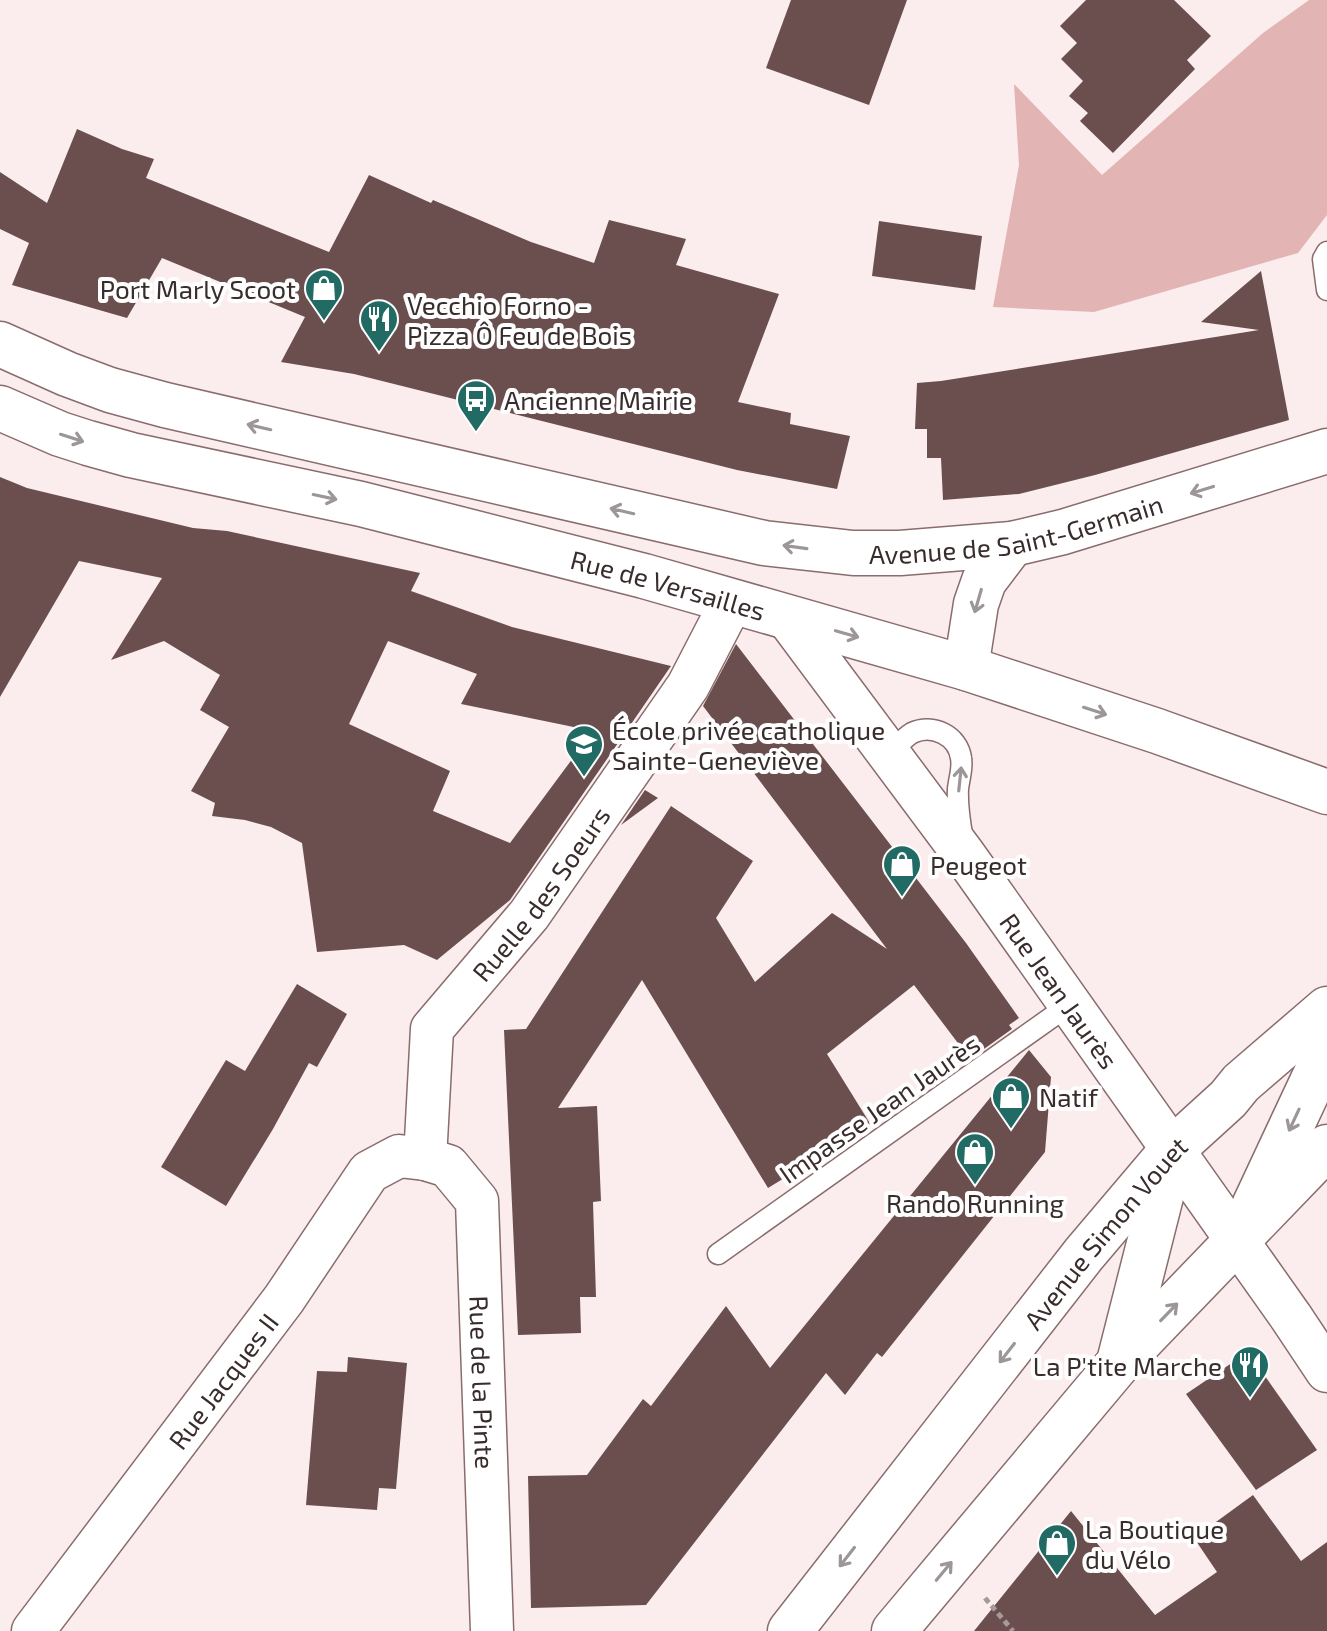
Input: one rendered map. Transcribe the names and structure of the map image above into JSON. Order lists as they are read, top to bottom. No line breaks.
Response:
{"streets":{"main road":["Avenue de Saint-Germain","Rue de Versailles","Avenue Simon Vouet"],"street":["Ruelle des Soeurs","Rue Jean Jaurès","Rue Jacques II","Rue de la Pinte"],"lane":["Impasse Jean Jaurès"]},"crossings":[["Rue de Versailles","Ruelle des Soeurs"],["Rue de Versailles","Rue Jean Jaurès"],["Ruelle des Soeurs","Rue Jacques II"],["Ruelle des Soeurs","Rue de la Pinte"],["Rue Jean Jaurès","Impasse Jean Jaurès"],["Rue Jean Jaurès","Avenue Simon Vouet"],["Rue Jacques II","Rue de la Pinte"]],"one_way":["Avenue de Saint-Germain","Rue de Versailles"],"places":{"shop":["Port Marly Scoot","Peugeot","Natif","Rando Running","La Boutique du Vélo"],"restaurant":["Vecchio Forno - Pizza Ô Feu de Bois","La P'tite Marche"],"bus stop":["Ancienne Mairie"],"school or university":["École privée catholique Sainte-Geneviève"]}}
